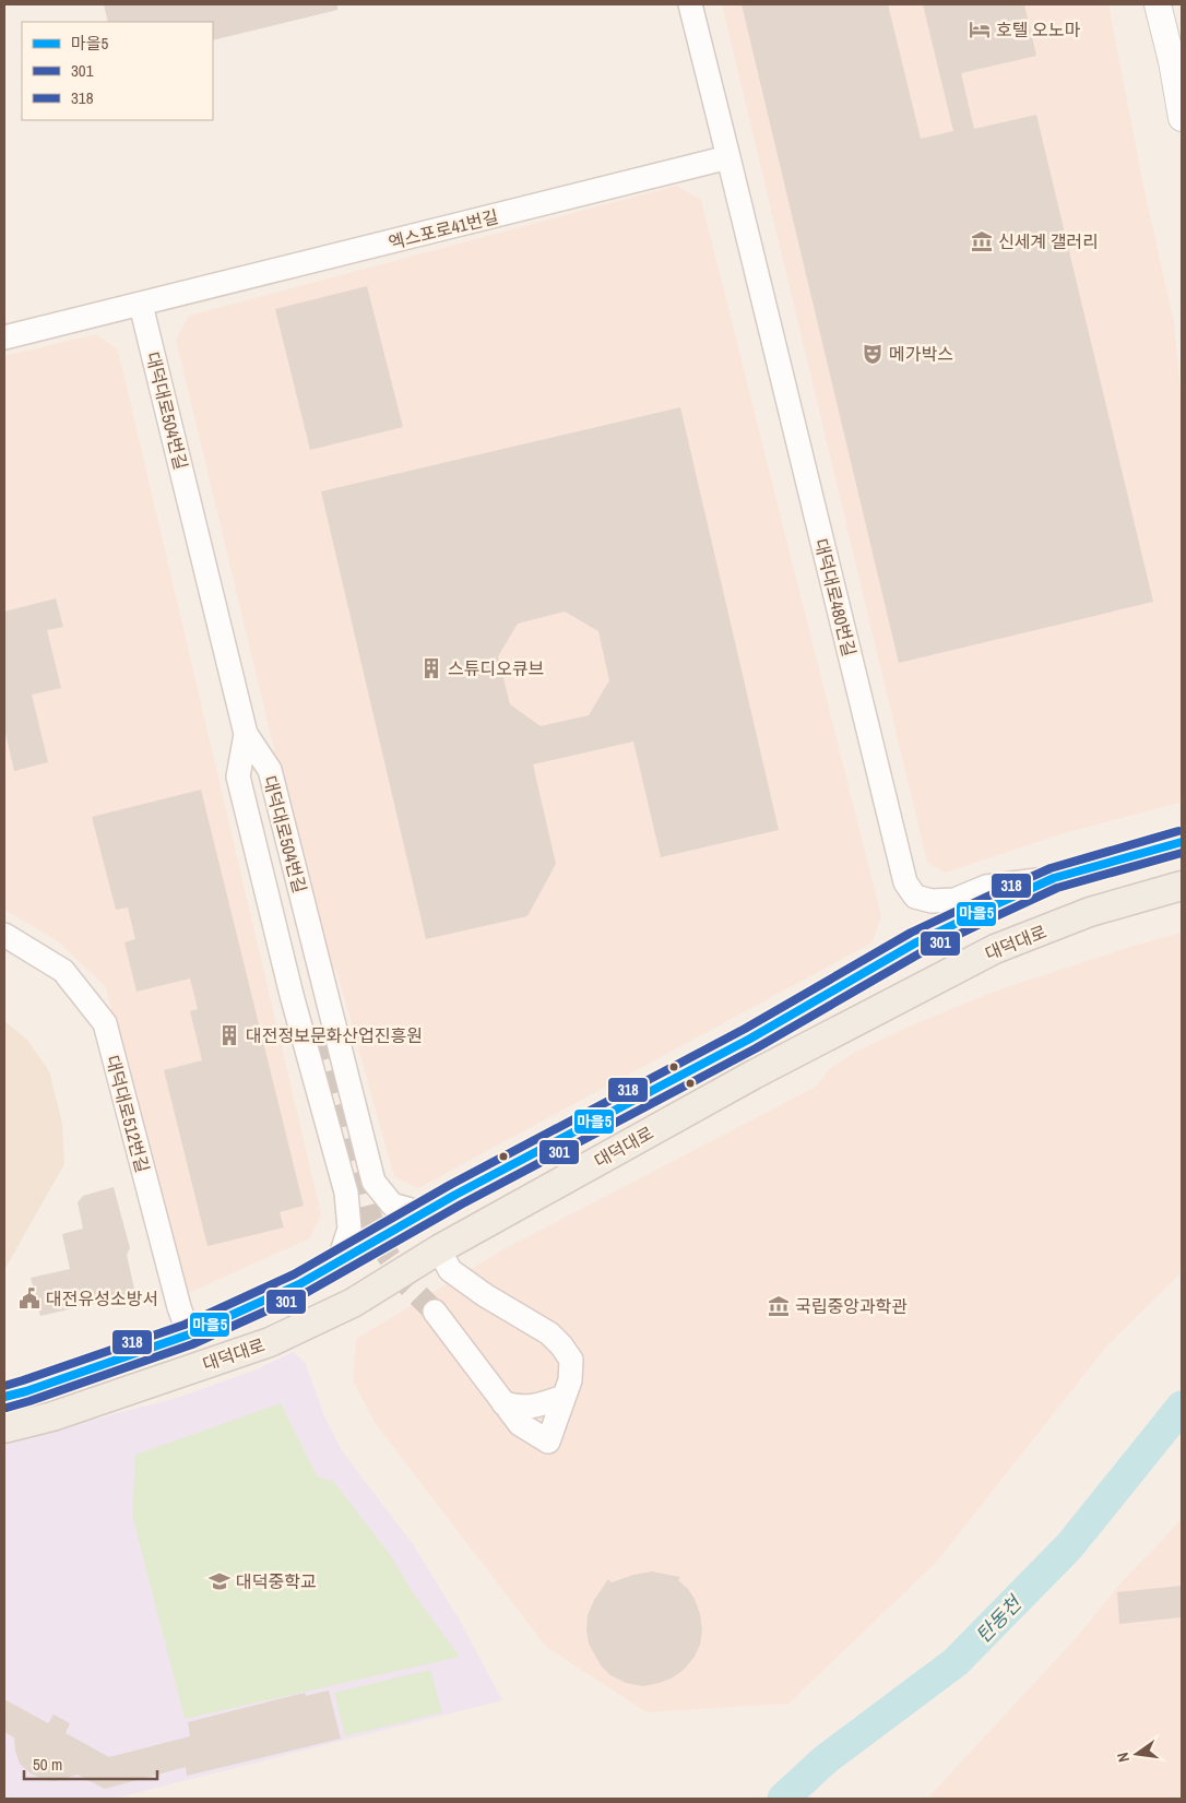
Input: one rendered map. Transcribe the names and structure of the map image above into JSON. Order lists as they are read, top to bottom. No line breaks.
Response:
{"streets":{"main road":["대덕대로"],"street":["엑스포로41번길","대덕대로504번길","대덕대로480번길","대덕대로512번길"]},"crossings":[["엑스포로41번길","대덕대로504번길"],["엑스포로41번길","대덕대로480번길"],["대덕대로480번길","대덕대로"],["대덕대로","대덕대로512번길"]],"water":["탄동천"],"places":{"hotel":["호텔 오노마"],"museum":["신세계 갤러리","국립중앙과학관"],"theatre":["메가박스"],"building":["스튜디오큐브","대전정보문화산업진흥원"],"public building":["대전유성소방서"],"school or university":["대덕중학교"]},"lines":["transit line 318","transit line 마을5","transit line 301"],"legend":["마을5","301","318"],"scale_bar":"50 m","north":"left"}
